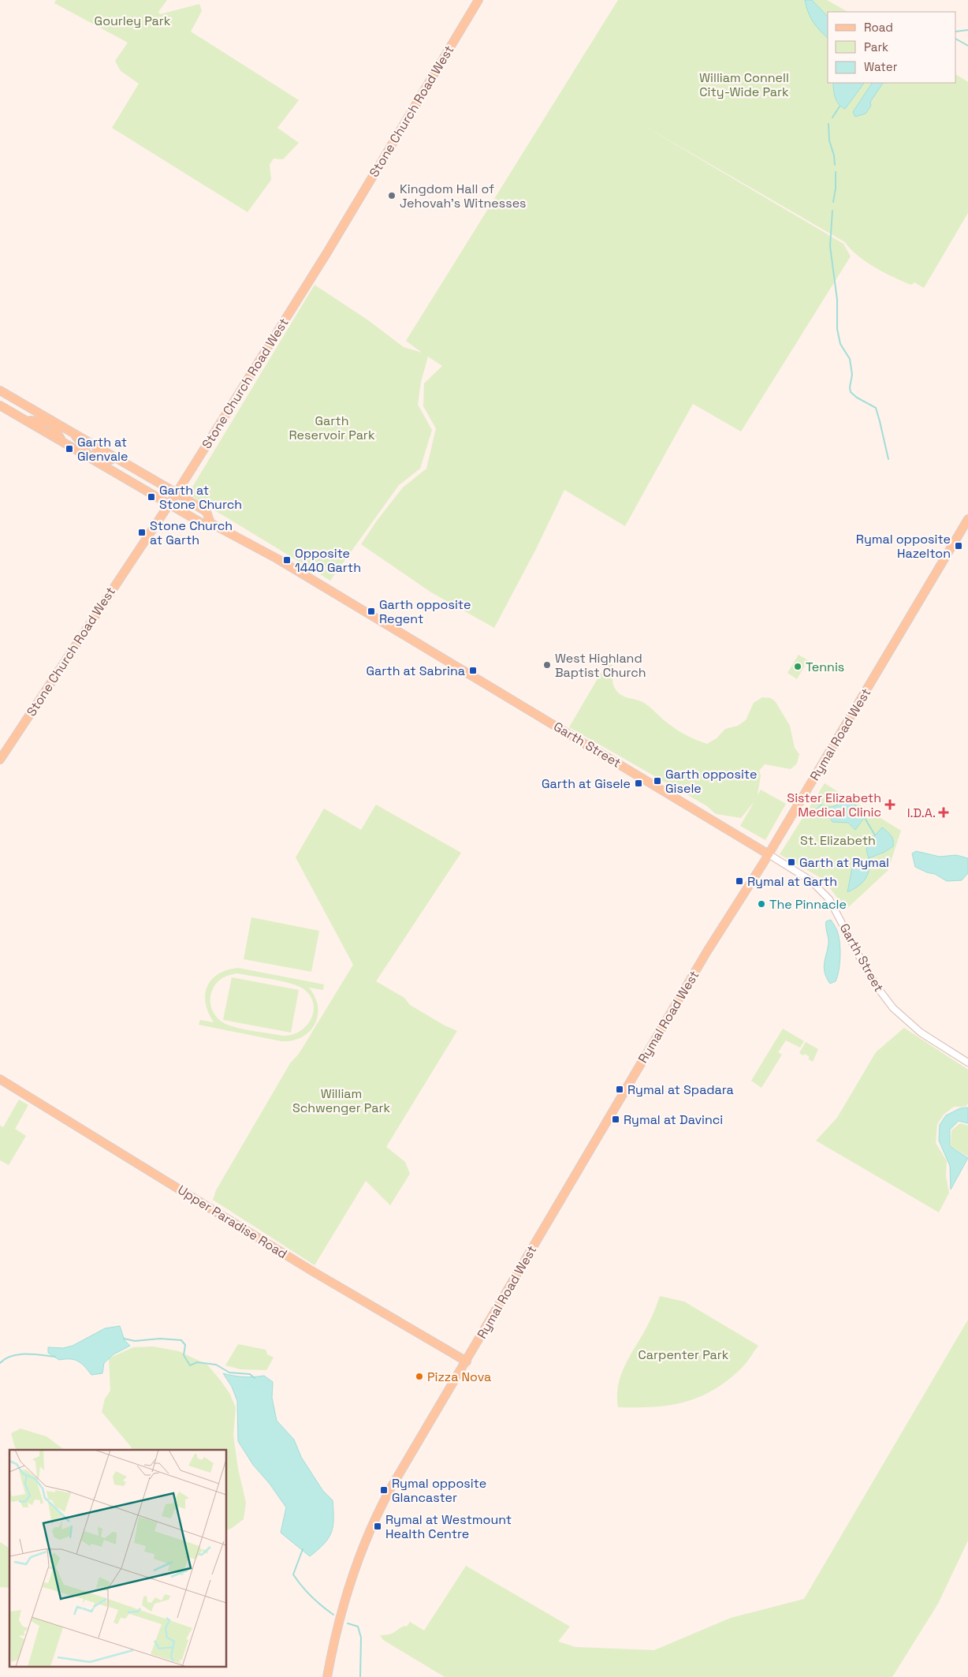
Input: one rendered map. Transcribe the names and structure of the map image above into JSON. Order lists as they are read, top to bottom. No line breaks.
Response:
{"streets":{"main road":["Stone Church Road West","Rymal Road West","Garth Street","Upper Paradise Road"]},"crossings":[["Stone Church Road West","Garth Street"],["Rymal Road West","Garth Street"],["Rymal Road West","Upper Paradise Road"]],"parks":["Gourley Park","William Connell City-Wide Park","Garth Reservoir Park","St. Elizabeth","William Schwenger Park","Carpenter Park"],"places":{"other":["Kingdom Hall of Jehovah's Witnesses","West Highland Baptist Church","Tennis","The Pinnacle","Pizza Nova"],"transit":["Garth at Glenvale","Garth at Stone Church","Stone Church at Garth","Rymal opposite Hazelton","Opposite 1440 Garth","Garth opposite Regent","Garth at Sabrina","Garth opposite Gisele","Garth at Gisele","Garth at Rymal","Rymal at Garth","Rymal at Spadara","Rymal at Davinci","Rymal opposite Glancaster","Rymal at Westmount Health Centre"],"health":["Sister Elizabeth Medical Clinic","I.D.A."]},"legend":["Road","Park","Water"]}
